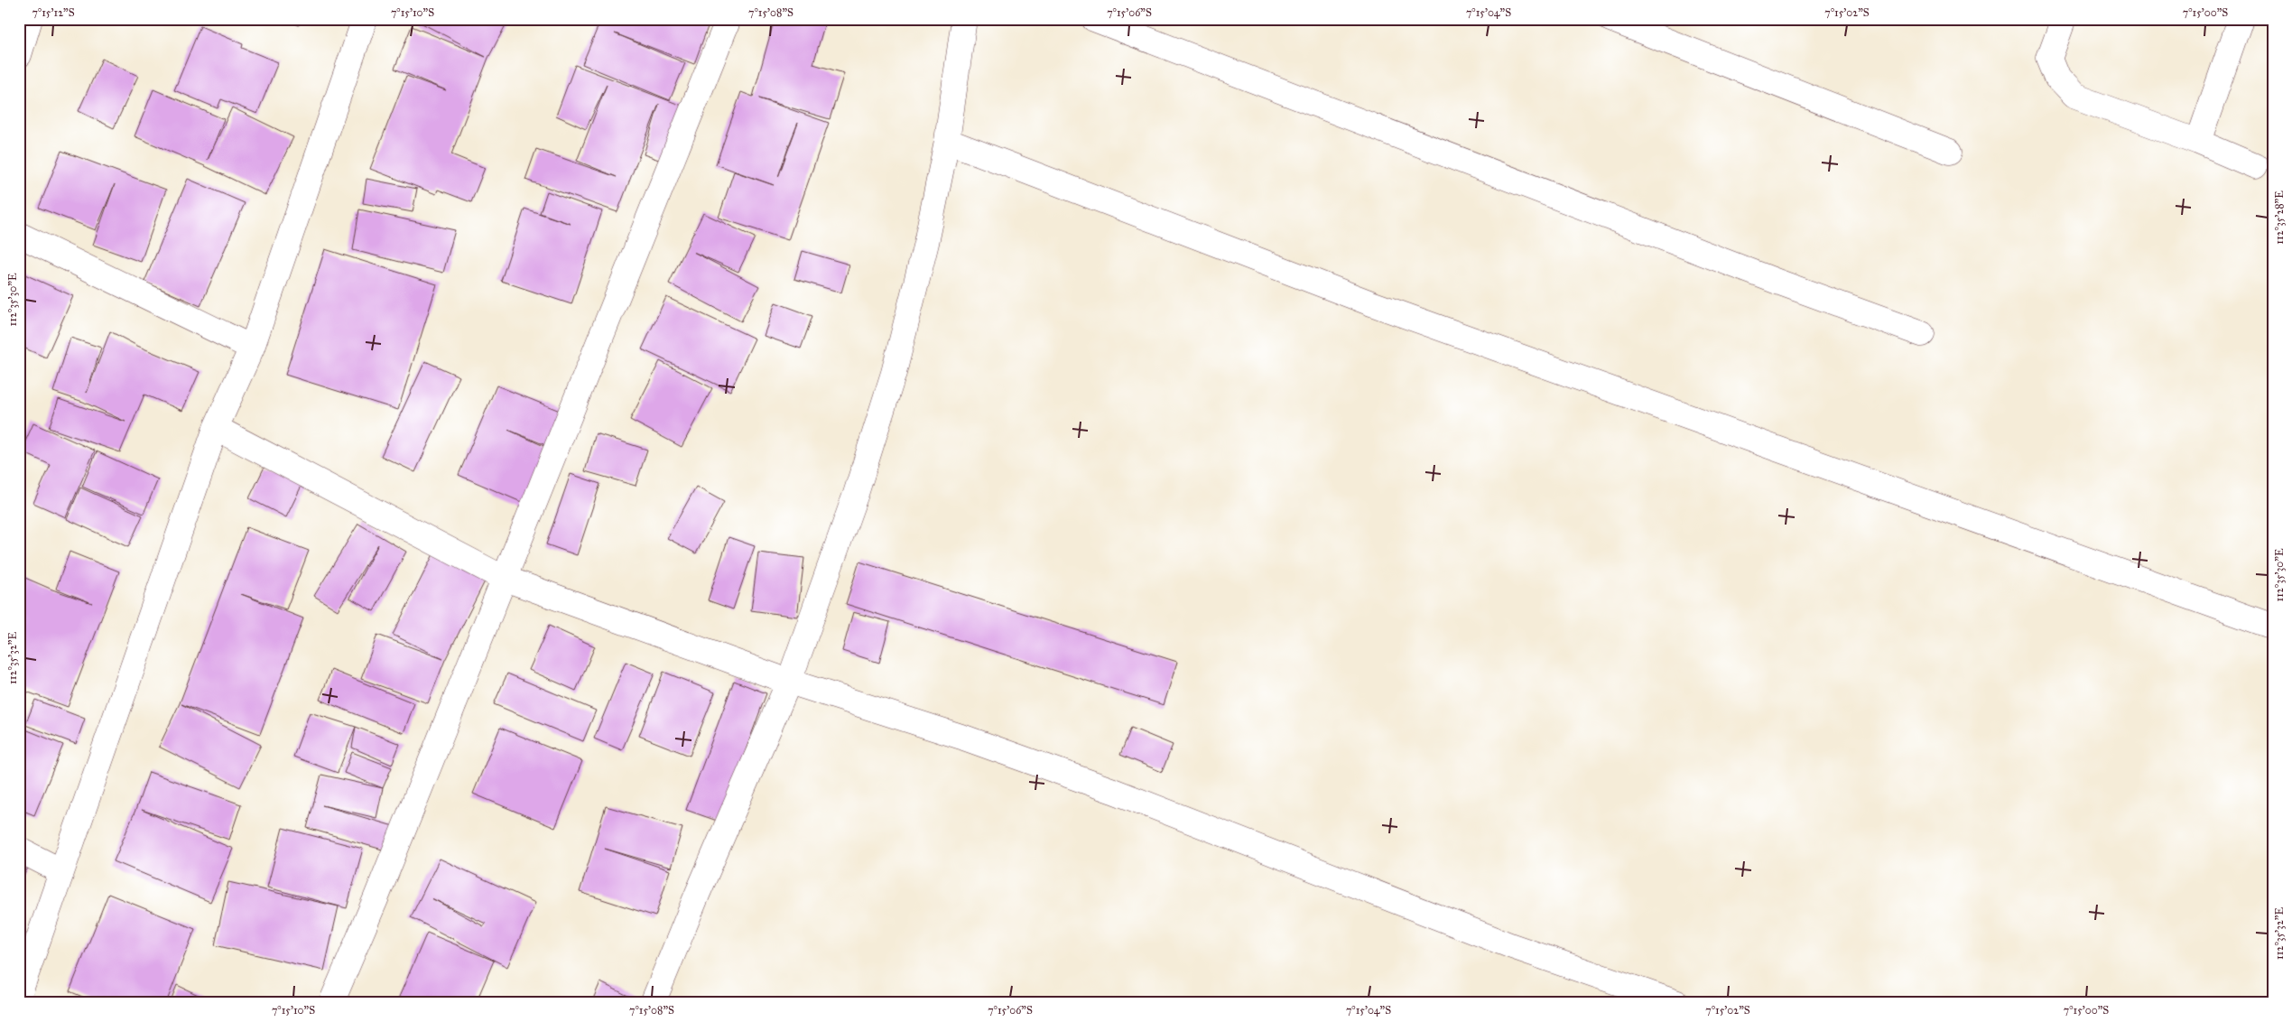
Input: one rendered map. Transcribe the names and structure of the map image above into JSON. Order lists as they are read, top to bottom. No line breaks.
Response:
{"coordinates":["7°15'12\"S","7°15'10\"S","7°15'08\"S","7°15'06\"S","7°15'04\"S","7°15'02\"S","7°15'00\"S","112°35'28\"E","112°35'30\"E","112°35'32\"E"]}
